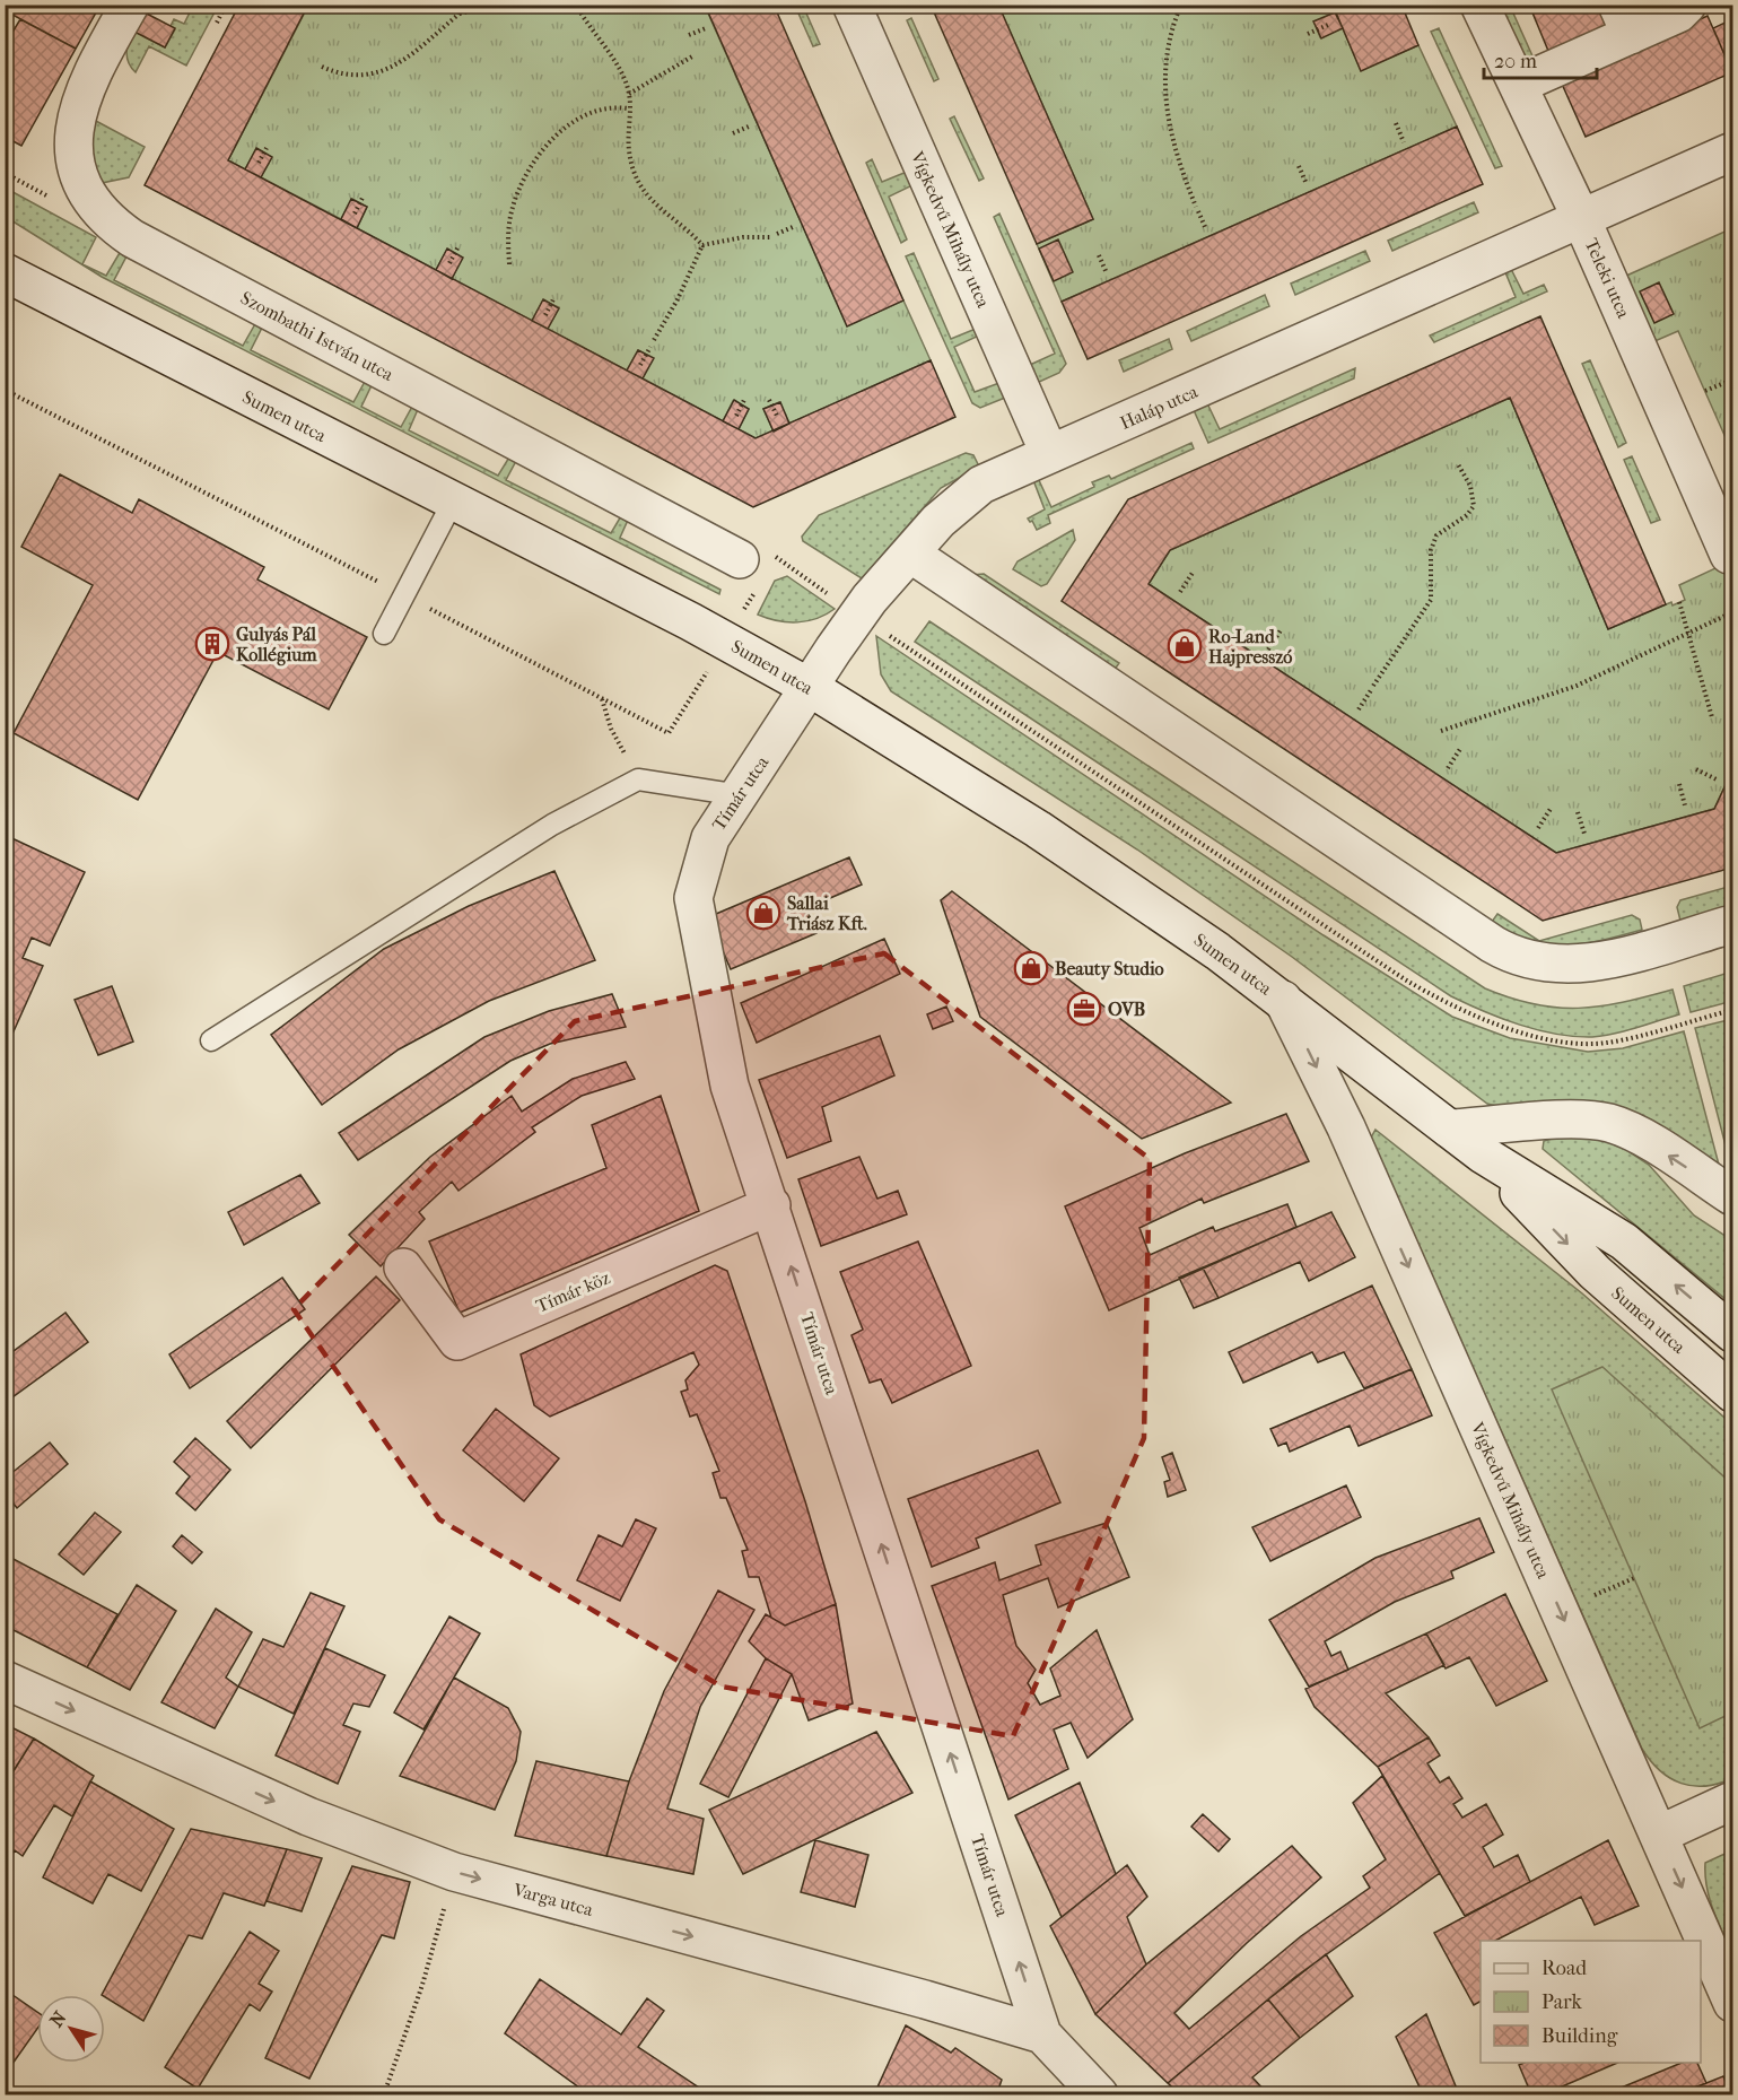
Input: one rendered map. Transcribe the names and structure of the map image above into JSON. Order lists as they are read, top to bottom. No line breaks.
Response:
{"streets":{"street":["Vígkedvű Mihály utca","Teleki utca","Szombathi István utca","Haláp utca","Sumen utca","Tímár utca","Tímár köz","Varga utca"]},"crossings":[["Vígkedvű Mihály utca","Haláp utca"],["Vígkedvű Mihály utca","Sumen utca"],["Teleki utca","Haláp utca"],["Haláp utca","Sumen utca"],["Haláp utca","Tímár utca"],["Sumen utca","Tímár utca"],["Tímár utca","Tímár köz"],["Tímár utca","Varga utca"]],"one_way":["Vígkedvű Mihály utca","Tímár utca","Varga utca"],"places":{"building":["Gulyás Pál Kollégium"],"shop":["Ro-Land Hajpresszó","Sallai Triász Kft.","Beauty Studio"],"office":["OVB"]},"legend":["Road","Park","Building"],"scale_bar":"20 m","north":"top left"}
